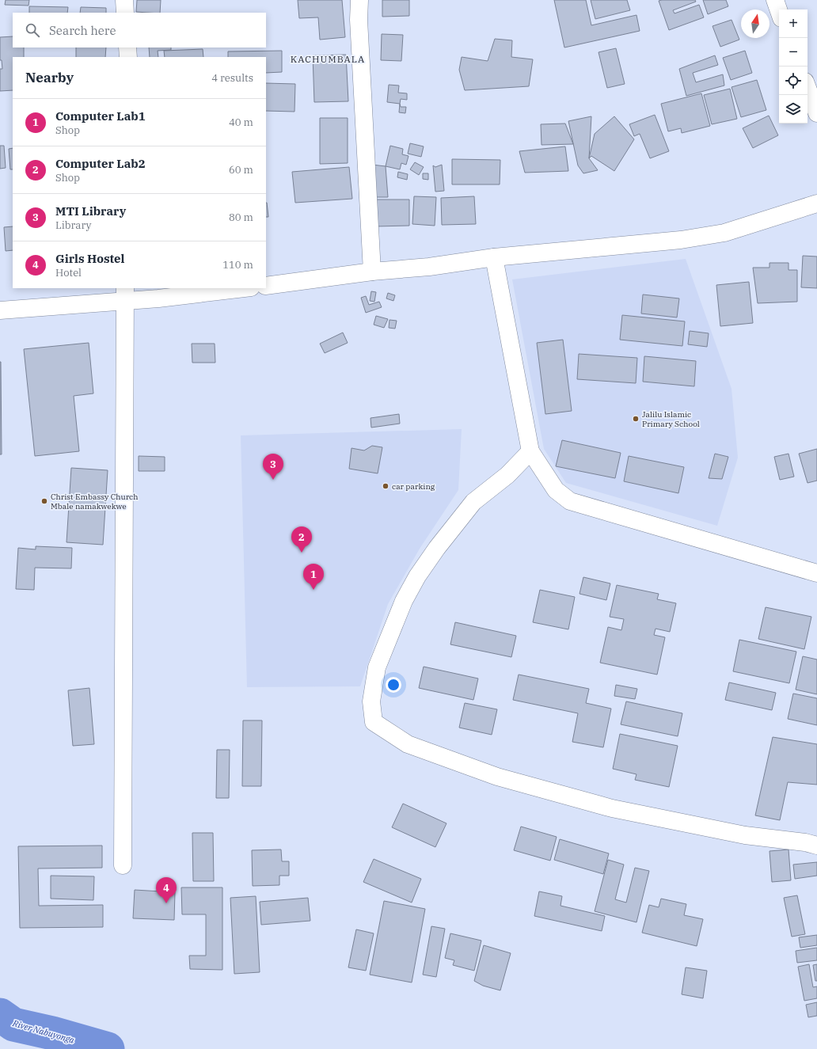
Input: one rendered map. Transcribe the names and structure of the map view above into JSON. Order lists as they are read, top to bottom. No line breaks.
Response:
{"districts":["KACHUMBALA"],"water":["River Nabuyonga"],"places":["Jalilu Islamic Primary School","car parking","Christ Embassy Church Mbale namakwekwe"],"north":"top","page":{"map_buttons":["+","−"],"search":"Search here","heading":["Nearby","4 results"],"list":[{"mark":"1","name":"Computer Lab1","note":"Shop","value":"40 m"},{"mark":"2","name":"Computer Lab2","note":"Shop","value":"60 m"},{"mark":"3","name":"MTI Library","note":"Library","value":"80 m"},{"mark":"4","name":"Girls Hostel","note":"Hotel","value":"110 m"}],"pins":["3","2","1","4"]}}
